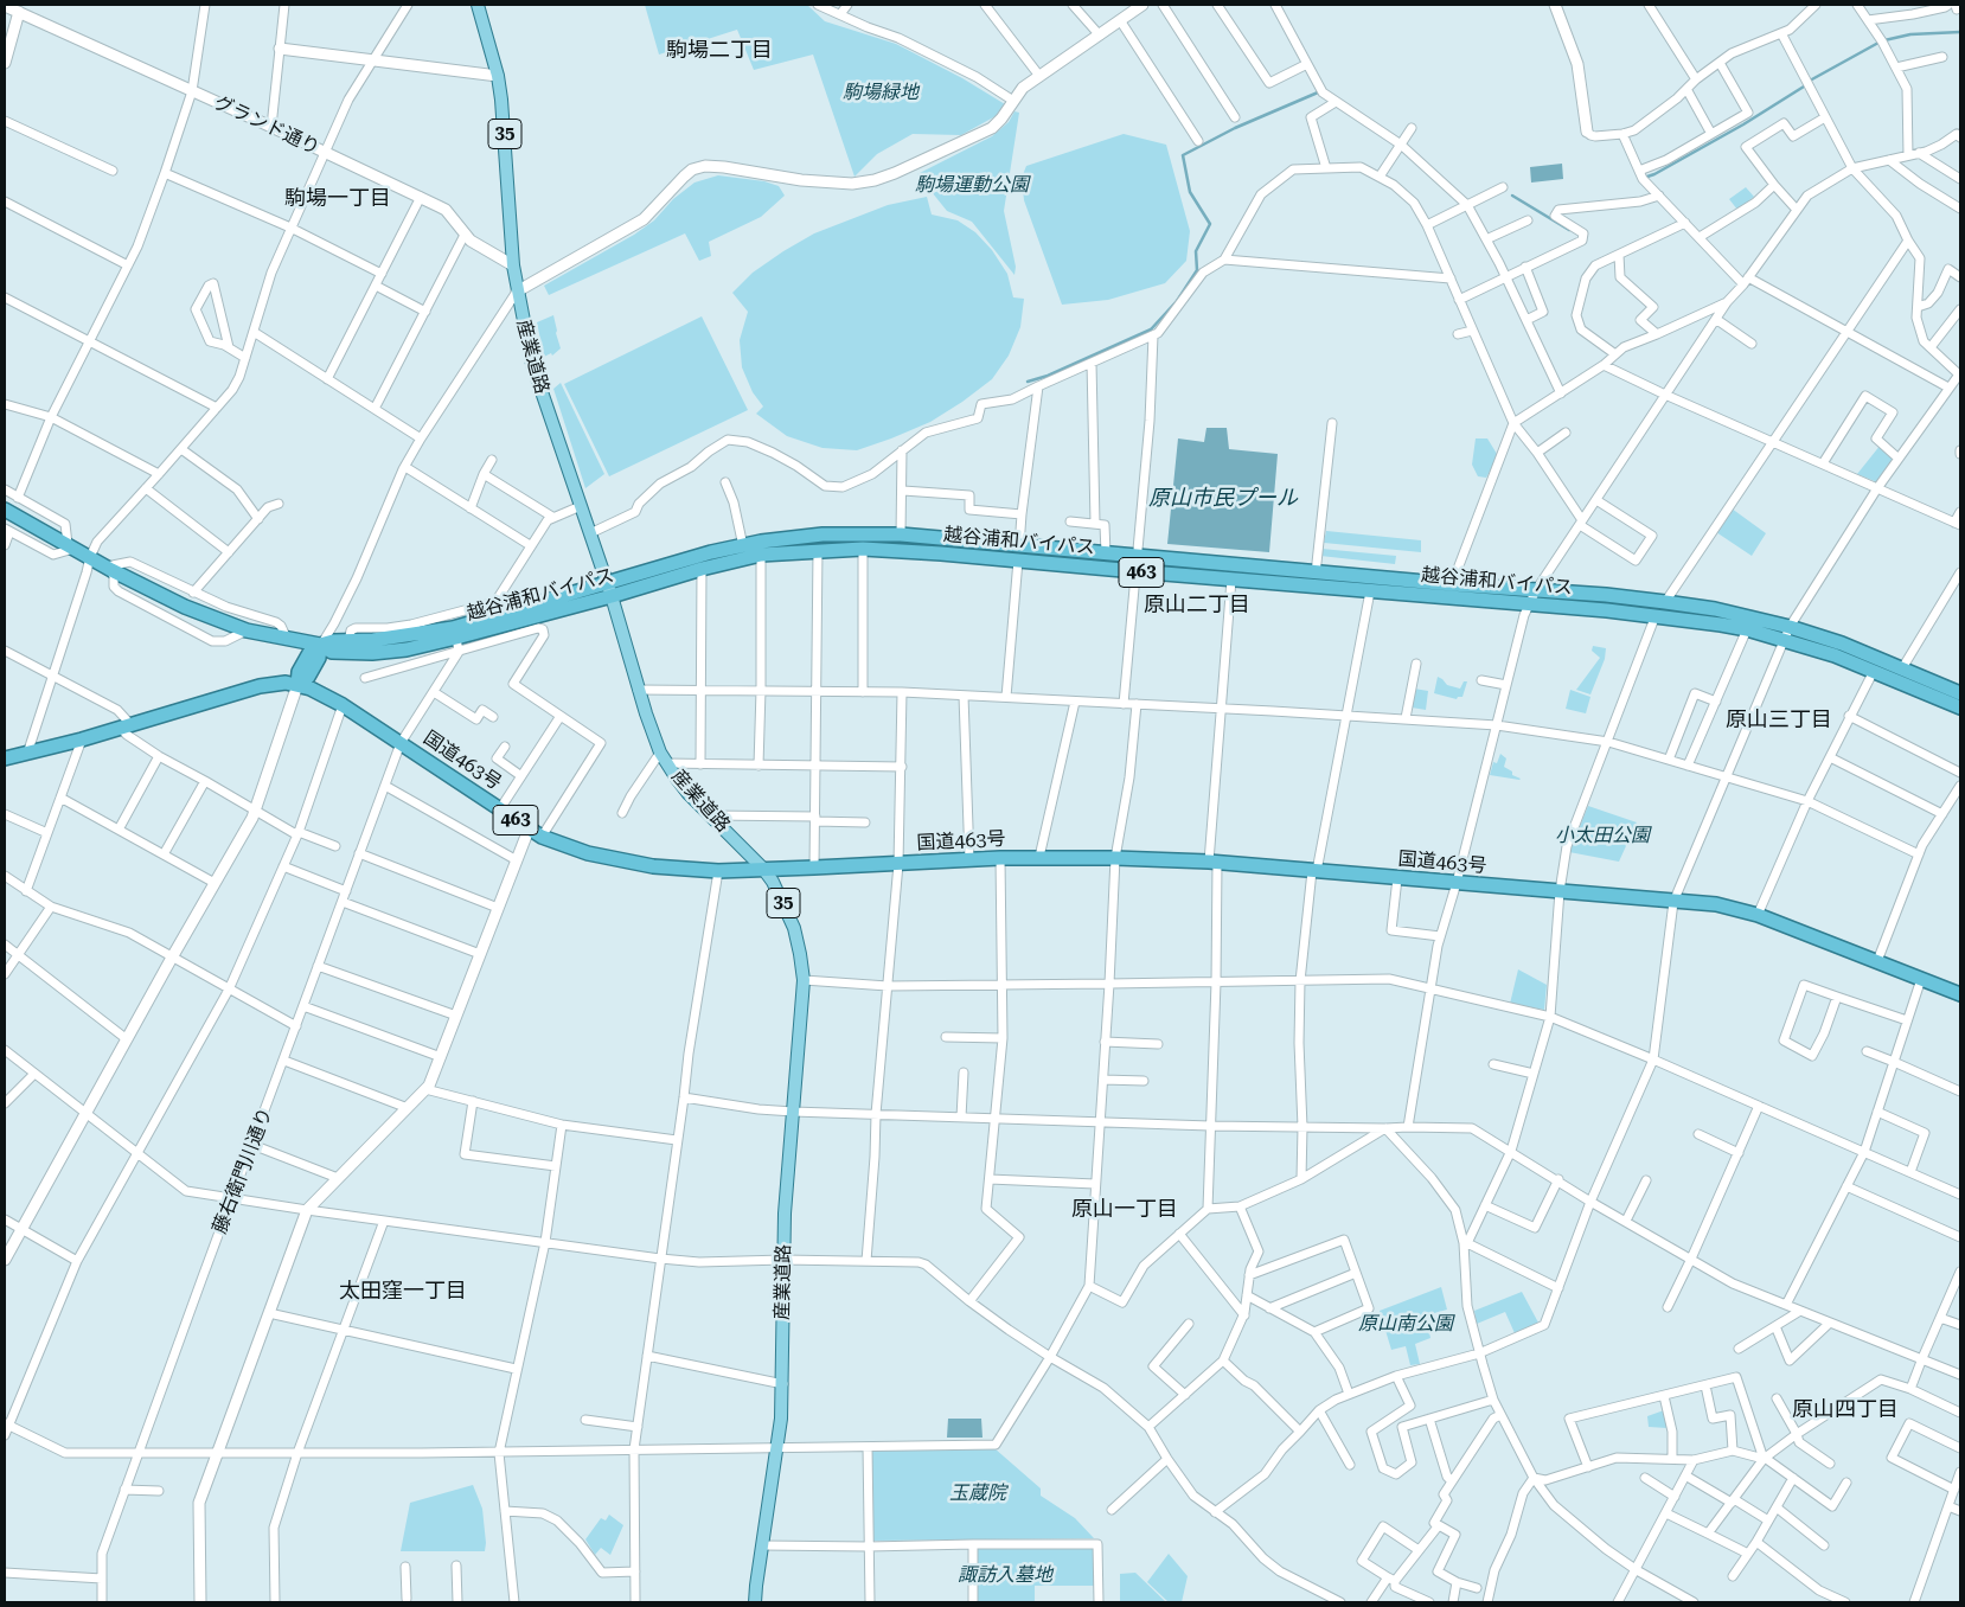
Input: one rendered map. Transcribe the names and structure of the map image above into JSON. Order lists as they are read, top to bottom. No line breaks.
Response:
{"streets":{"highway":["越谷浦和バイパス","463","国道463号"],"main road":["35","産業道路"],"street":["グランド通り","藤右衛門川通り"]},"crossings":[["グランド通り","産業道路"],["産業道路","越谷浦和バイパス"],["産業道路","国道463号"],["国道463号","藤右衛門川通り"]],"districts":["駒場二丁目","駒場一丁目","原山二丁目","原山三丁目","原山一丁目","太田窪一丁目","原山四丁目"],"water":["原山市民プール"],"parks":["駒場緑地","駒場運動公園","小太田公園","原山南公園","玉蔵院","諏訪入墓地"]}
